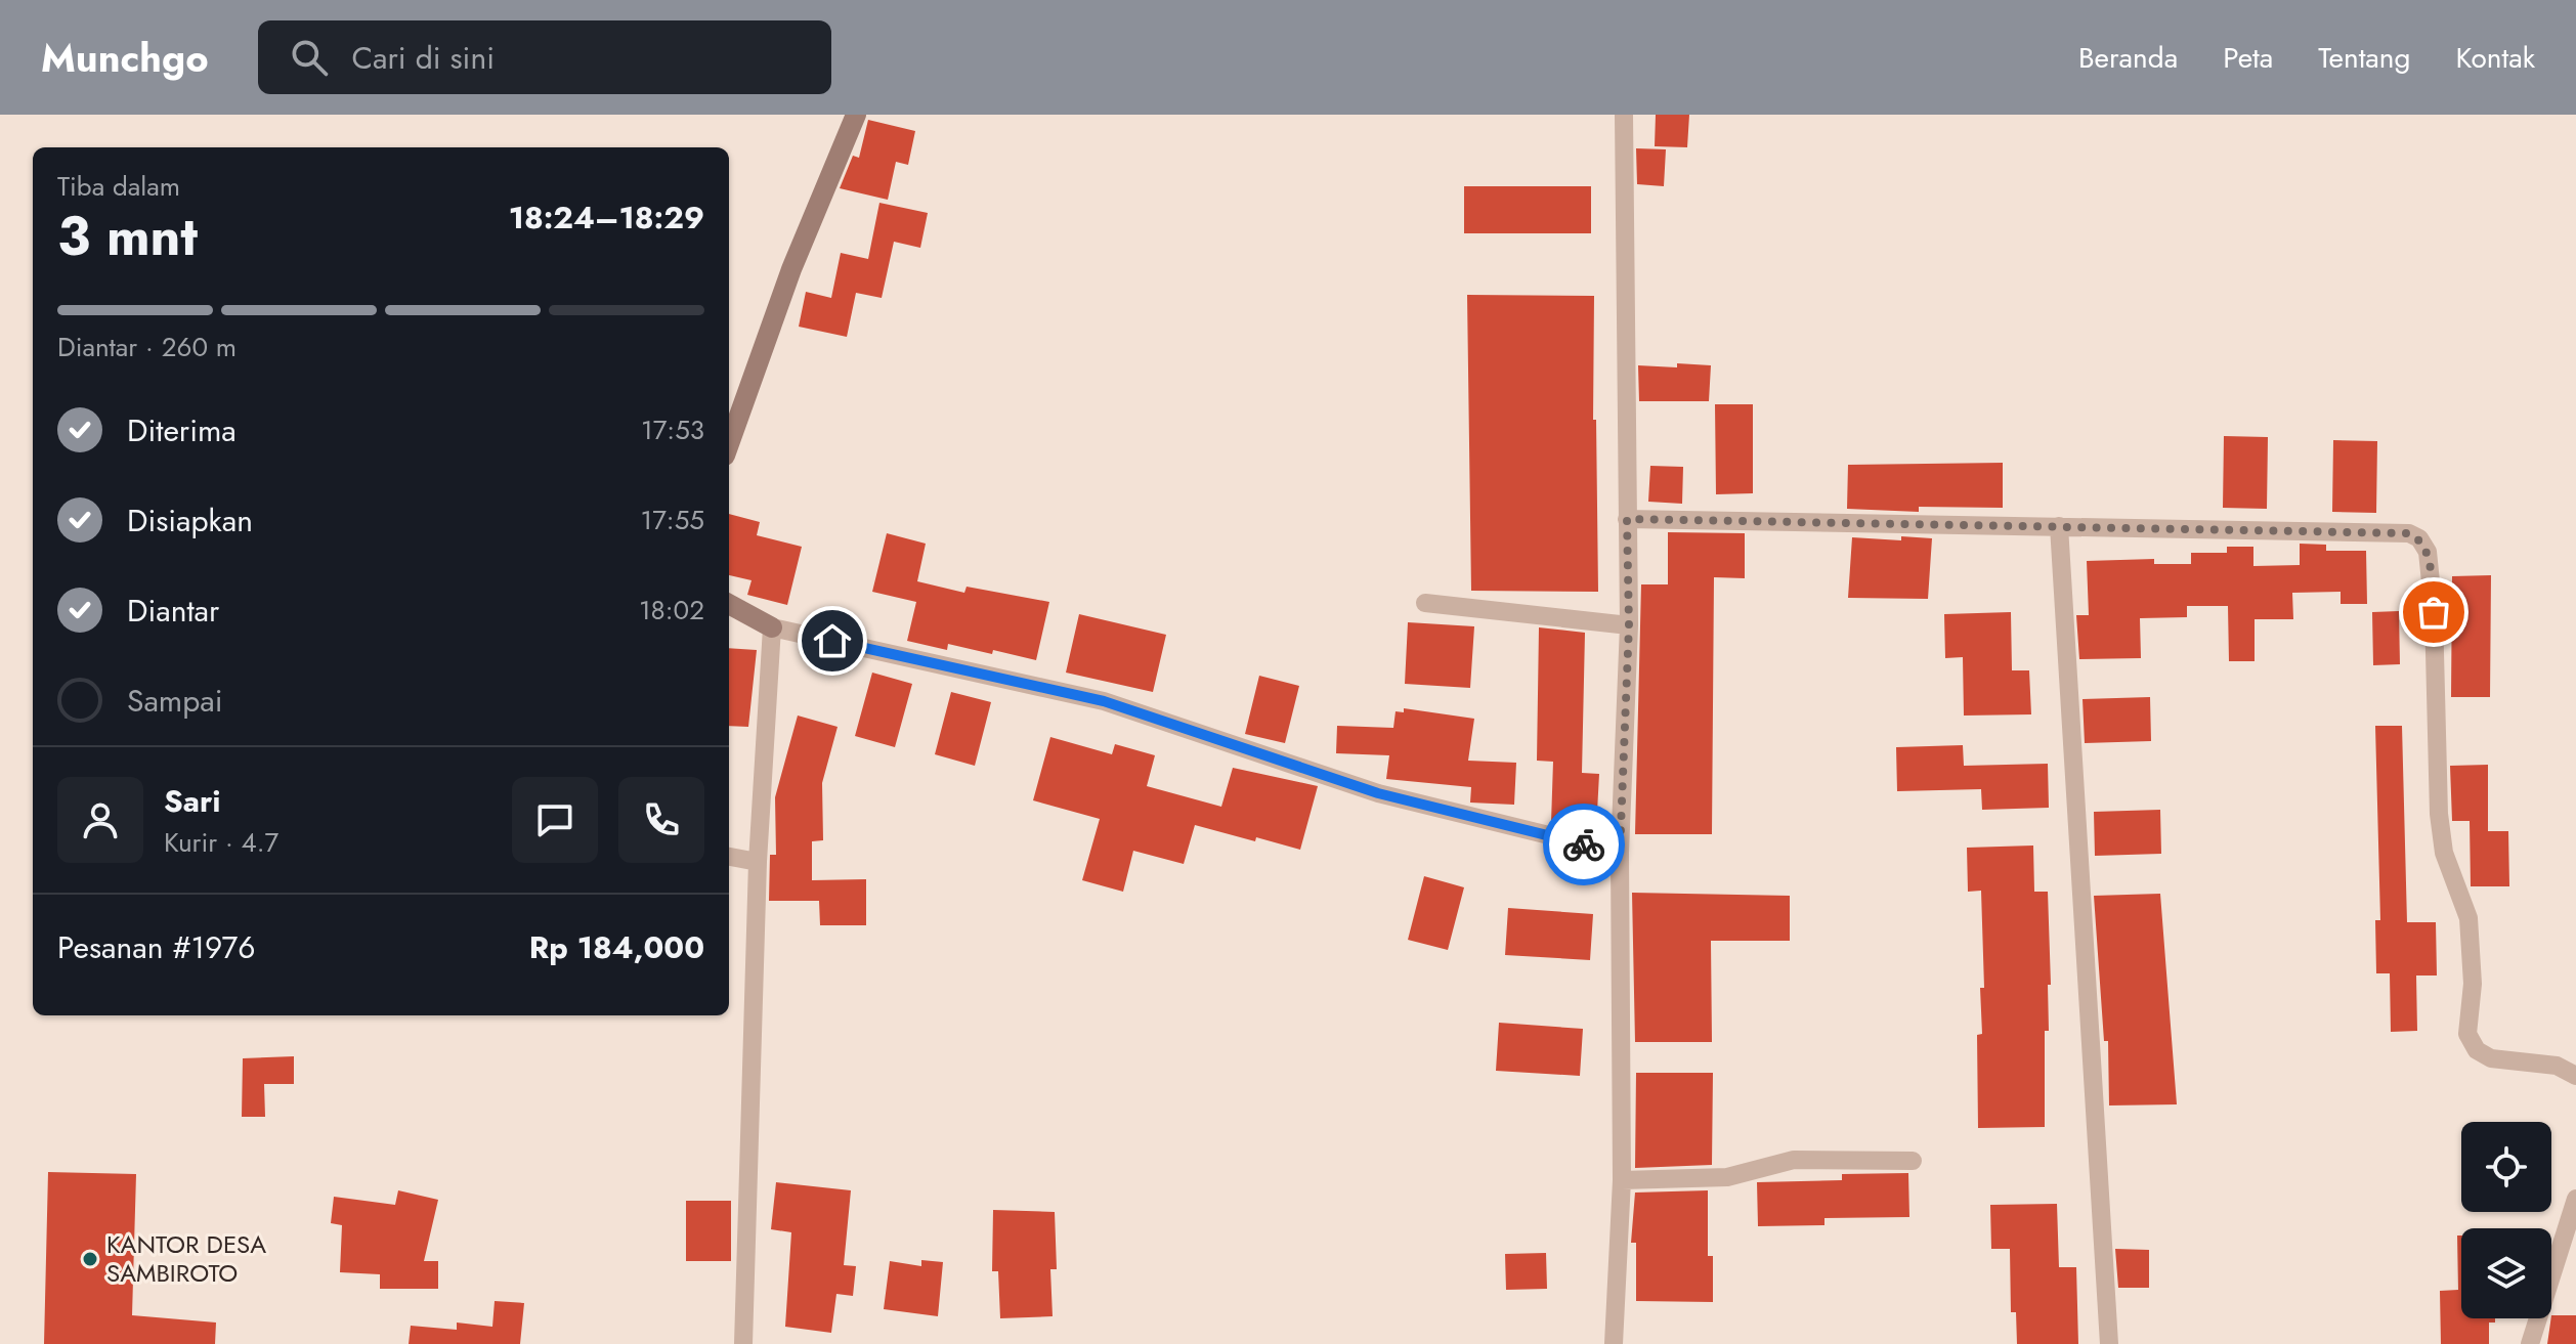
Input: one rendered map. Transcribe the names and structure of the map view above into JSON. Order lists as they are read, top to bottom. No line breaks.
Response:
{"places":["KANTOR DESA SAMBIROTO"],"page":{"header":"Munchgo","search":"Cari di sini","nav":["Beranda","Peta","Tentang","Kontak"],"heading":["3 mnt","Tiba dalam","18:24–18:29"],"panel":["Sari","Kurir · 4.7","Pesanan #1976","Rp 184,000"],"bar":"Diantar · 260 m","list":[["Diterima","17:53"],["Disiapkan","17:55"],["Diantar","18:02"],"Sampai"]}}
